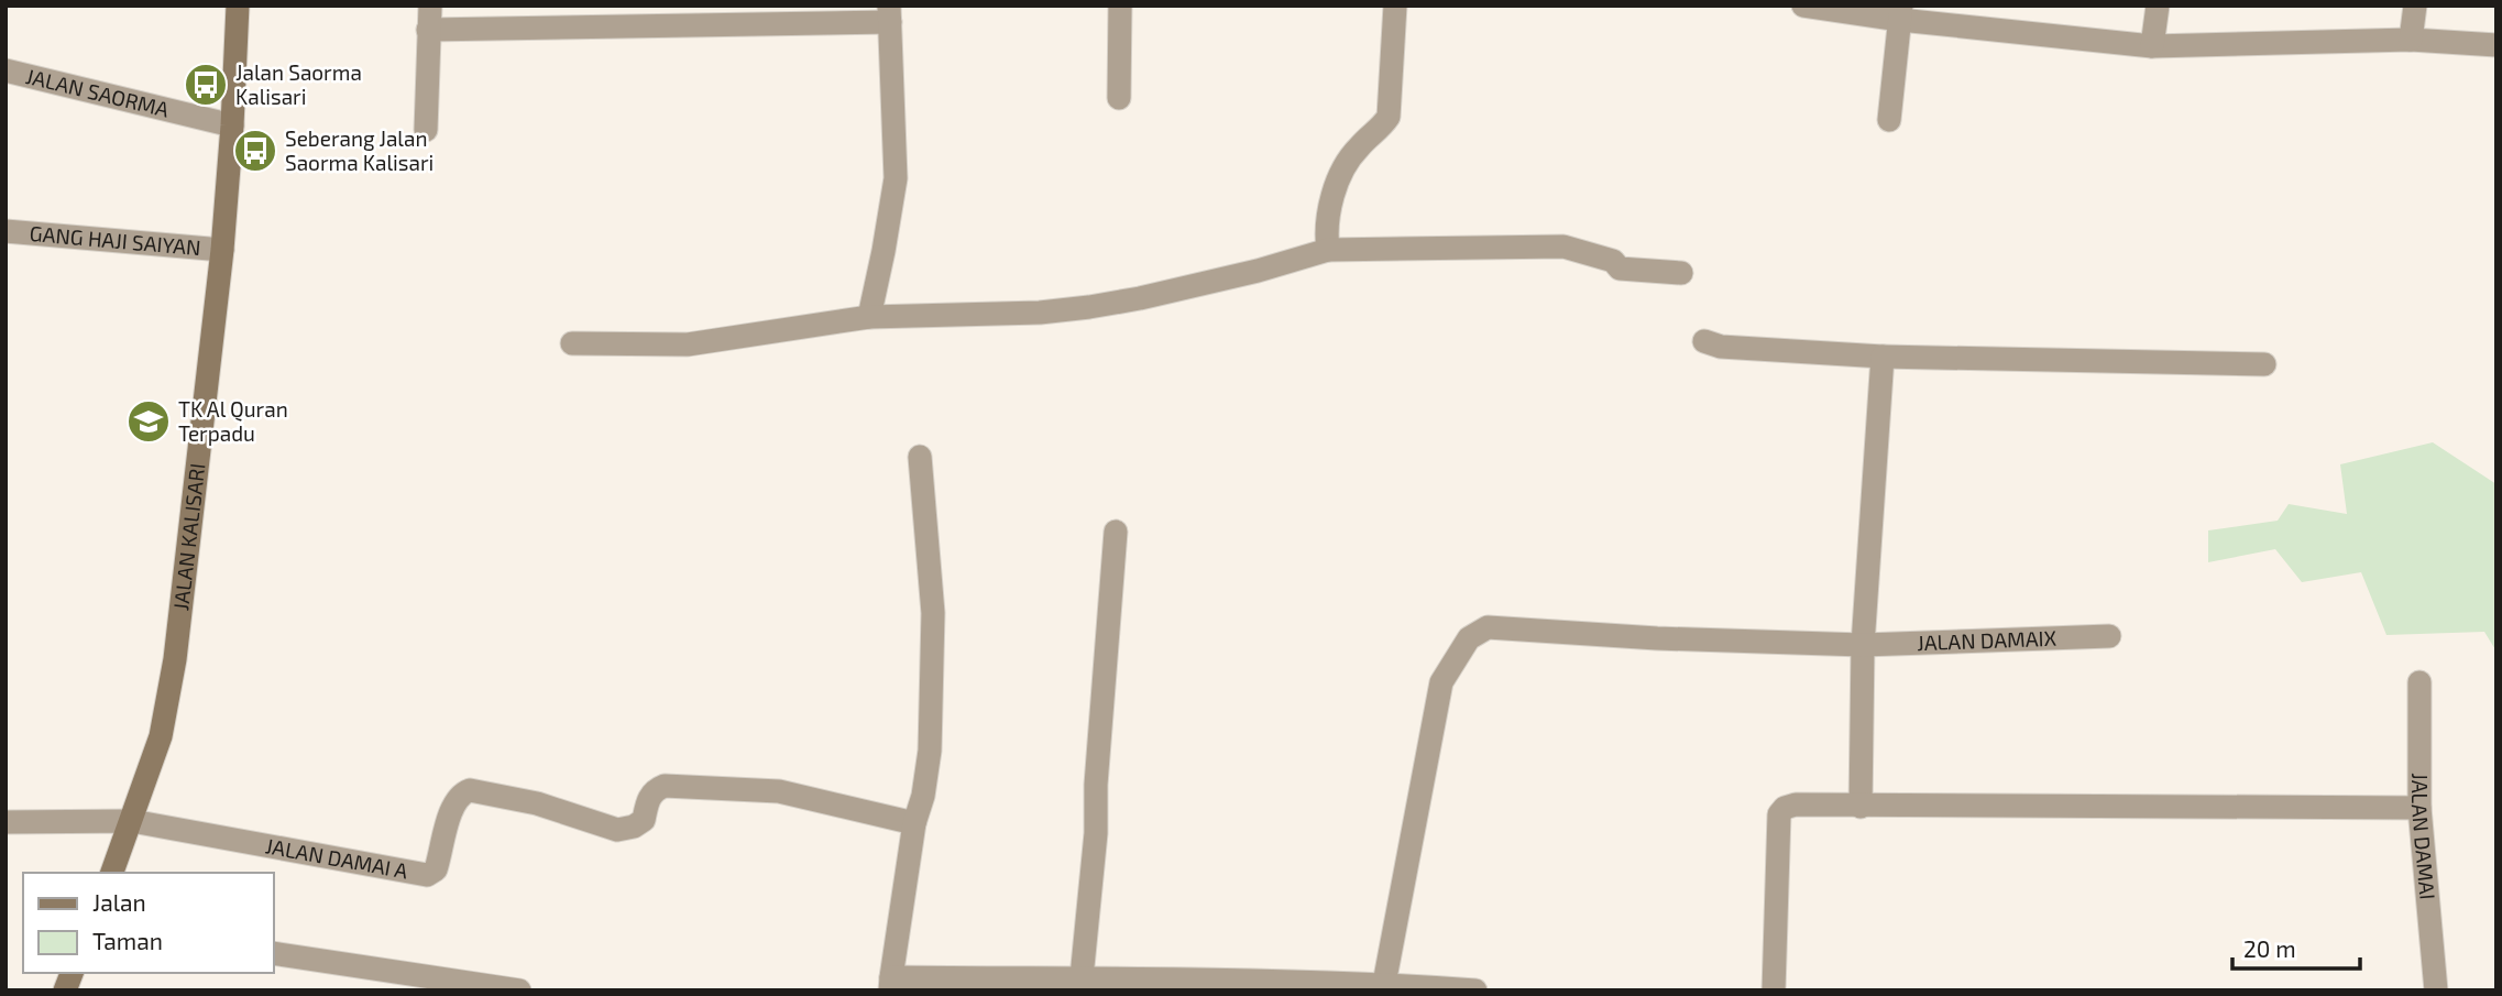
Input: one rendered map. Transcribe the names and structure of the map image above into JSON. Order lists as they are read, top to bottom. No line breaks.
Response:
{"streets":{"street":["JALAN SAORMA","GANG HAJI SAIYAN","JALAN KALISARI","JALAN DAMAIX","JALAN DAMAI","JALAN DAMAI A"]},"crossings":[["JALAN SAORMA","JALAN KALISARI"],["GANG HAJI SAIYAN","JALAN KALISARI"],["JALAN KALISARI","JALAN DAMAI A"]],"places":{"bus stop":["Jalan Saorma Kalisari","Seberang Jalan Saorma Kalisari"],"school or university":["TK Al Quran Terpadu"]},"legend":["Jalan","Taman"],"scale_bar":"20 m"}
